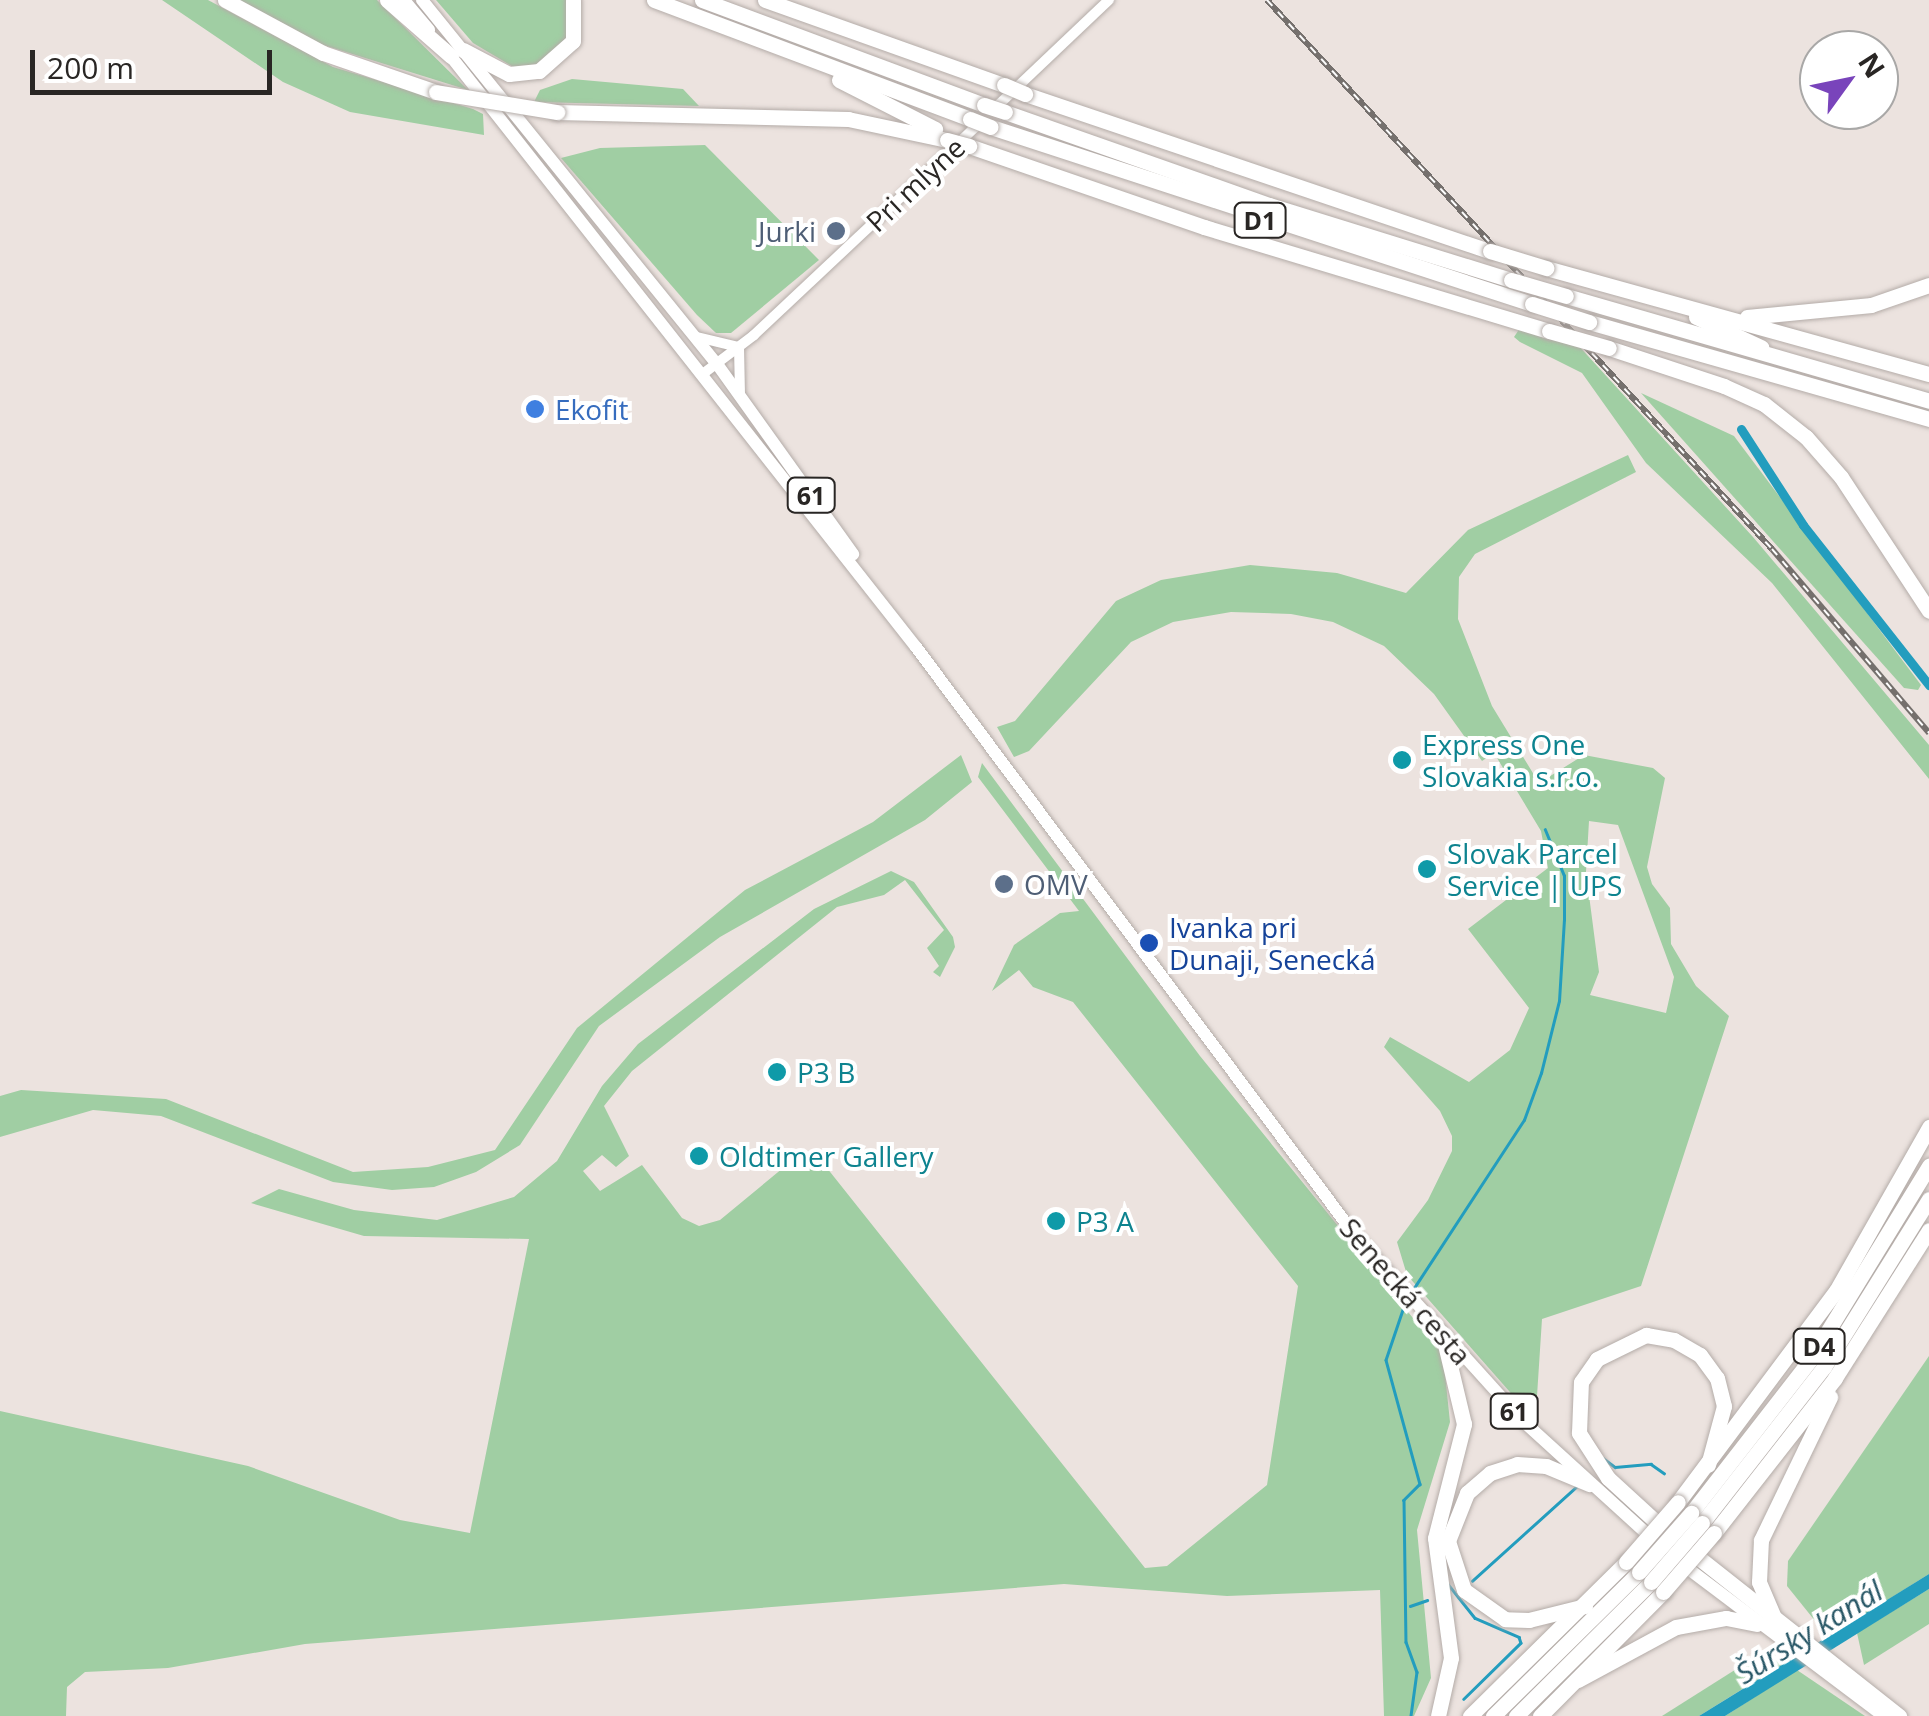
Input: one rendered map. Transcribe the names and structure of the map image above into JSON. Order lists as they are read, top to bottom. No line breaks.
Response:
{"streets":{"highway":["D1","D4"],"main road":["61","Senecká cesta"],"street":["Pri mlyne"]},"crossings":[["Pri mlyne","61"],["61","Senecká cesta"]],"water":["Šúrsky kanál"],"places":["Jurki","Ekofit","Express One Slovakia s.r.o.","Slovak Parcel Service | UPS","OMV","Ivanka pri Dunaji, Senecká","P3 B","Oldtimer Gallery","P3 A"],"scale_bar":"200 m","north":"top right"}
